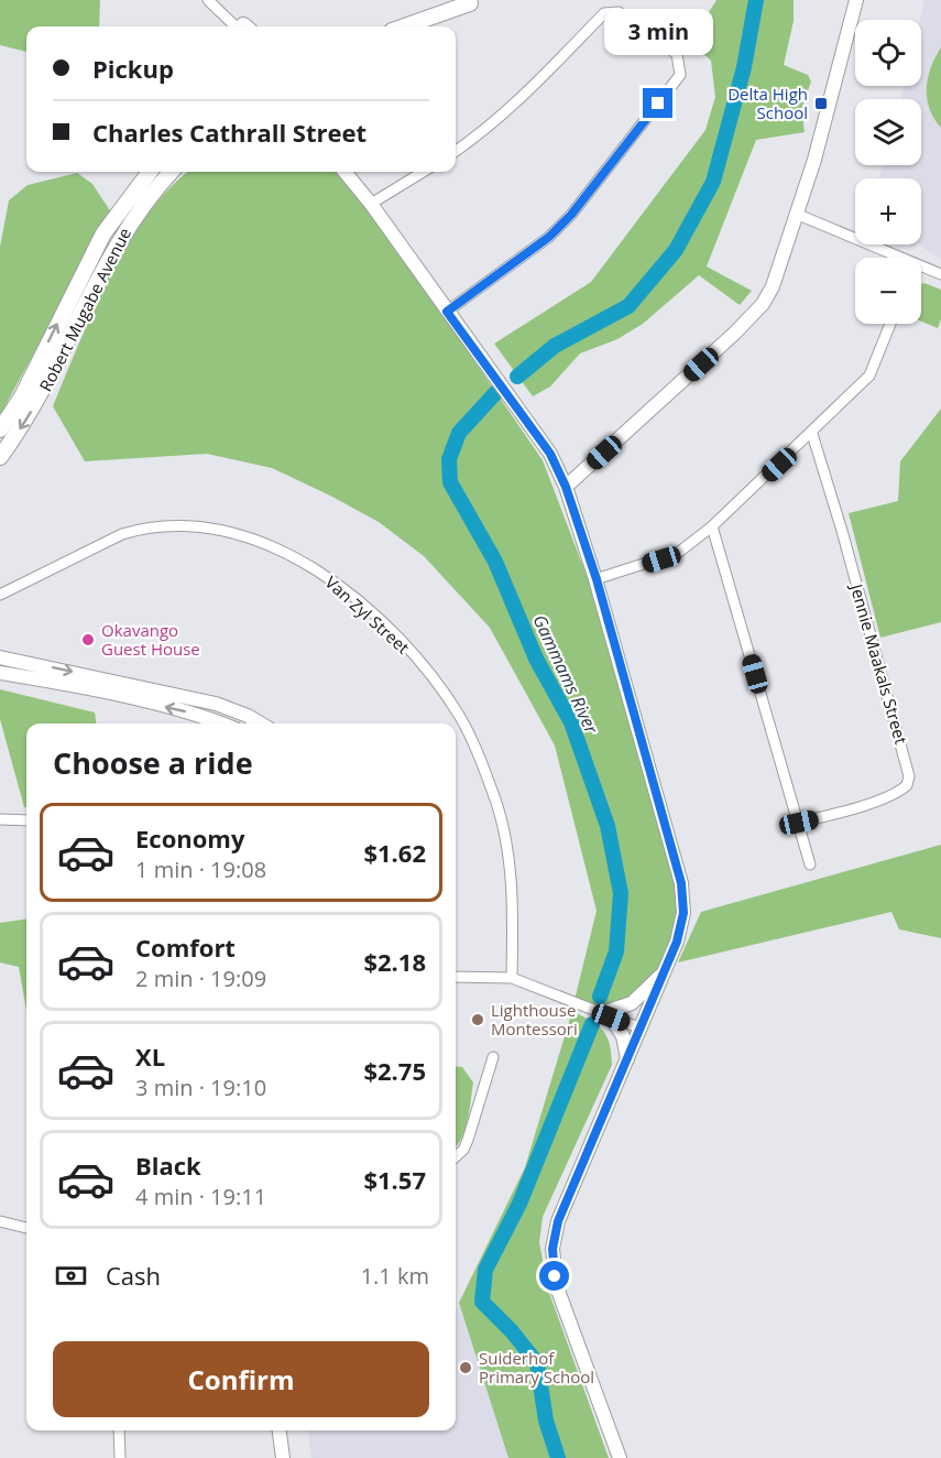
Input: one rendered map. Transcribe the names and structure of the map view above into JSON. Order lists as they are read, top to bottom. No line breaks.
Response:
{"streets":{"main road":["Robert Mugabe Avenue"],"street":["Van Zyl Street","Jennie Maakals Street"]},"water":["Gammams River"],"places":{"transit":["Delta High School"],"other":["Okavango Guest House","Lighthouse Montessori","Suiderhof Primary School"]},"page":{"bubble":"3 min","map_buttons":["+","−"],"banner":["Pickup","Charles Cathrall Street"],"heading":"Choose a ride","list":[{"name":"Economy","note":"1 min · 19:08","value":"$1.62"},{"name":"Comfort","note":"2 min · 19:09","value":"$2.18"},{"name":"XL","note":"3 min · 19:10","value":"$2.75"},{"name":"Black","note":"4 min · 19:11","value":"$1.57"}],"pay":["Cash","1.1 km"],"buttons":"Confirm"}}
